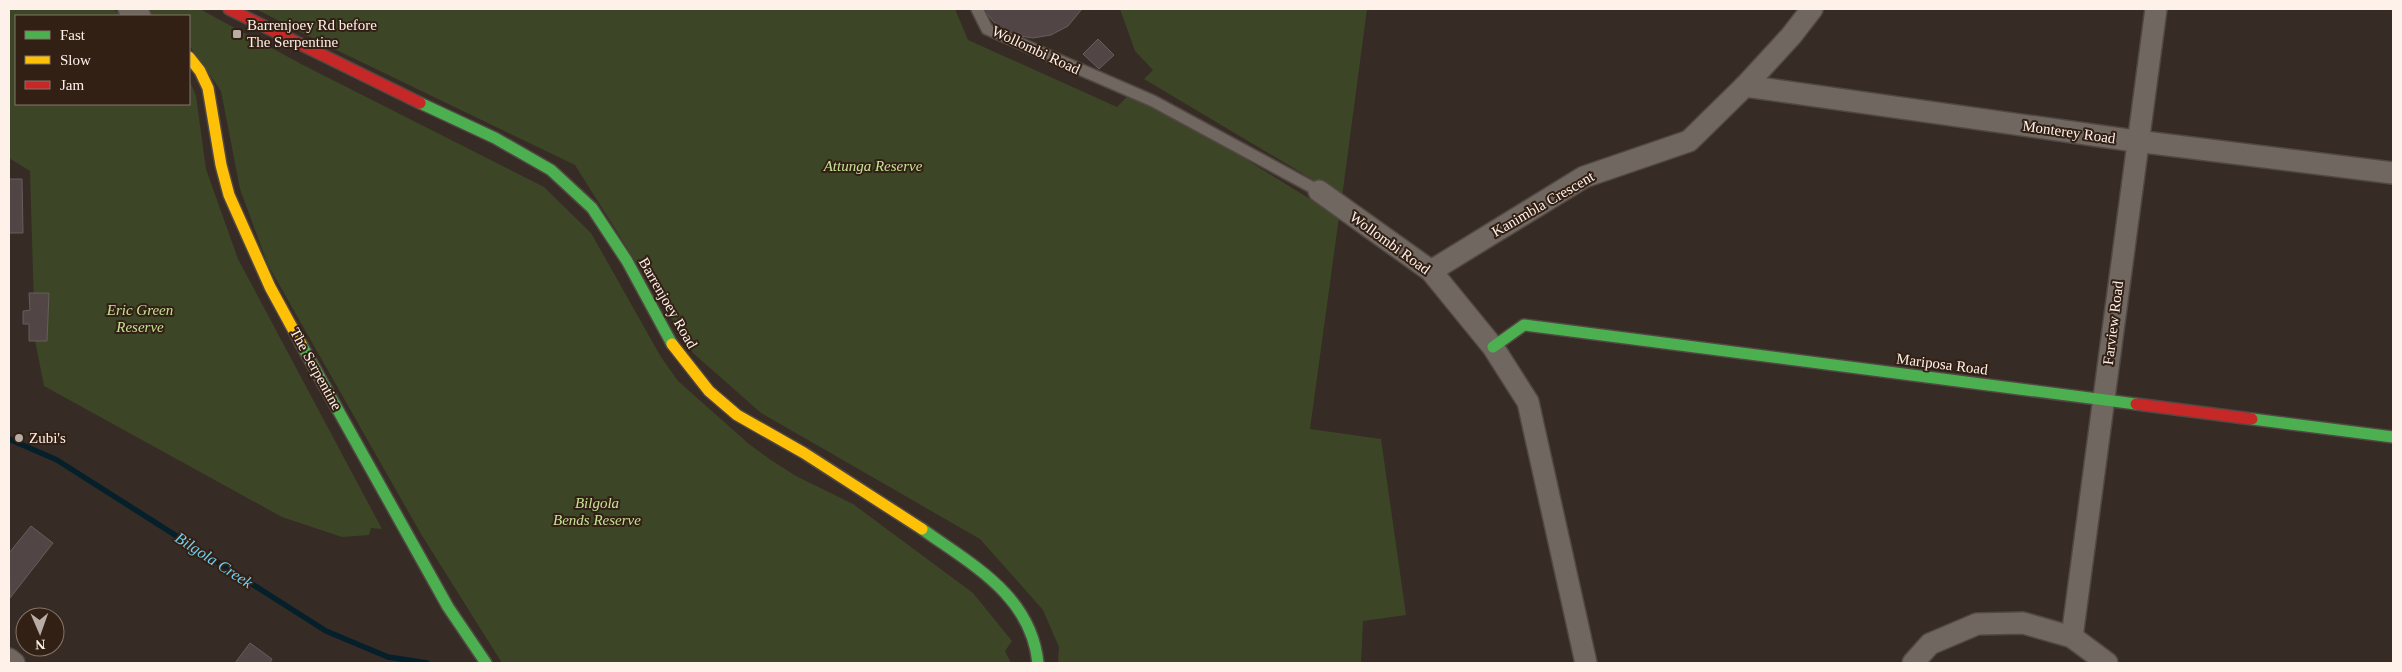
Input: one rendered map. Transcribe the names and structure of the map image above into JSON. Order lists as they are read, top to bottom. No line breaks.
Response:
{"streets":{"street":["Wollombi Road","Monterey Road","Kanimbla Crescent","Barrenjoey Road","Farview Road","Mariposa Road","The Serpentine"]},"crossings":[["Wollombi Road","Kanimbla Crescent"],["Wollombi Road","Mariposa Road"],["Monterey Road","Kanimbla Crescent"],["Monterey Road","Farview Road"],["Farview Road","Mariposa Road"]],"water":["Bilgola Creek"],"parks":["Attunga Reserve","Eric Green Reserve","Bilgola Bends Reserve"],"places":{"transit":["Barrenjoey Rd before The Serpentine"],"other":["Zubi's"]},"legend":["Fast","Slow","Jam"],"north":"bottom"}
